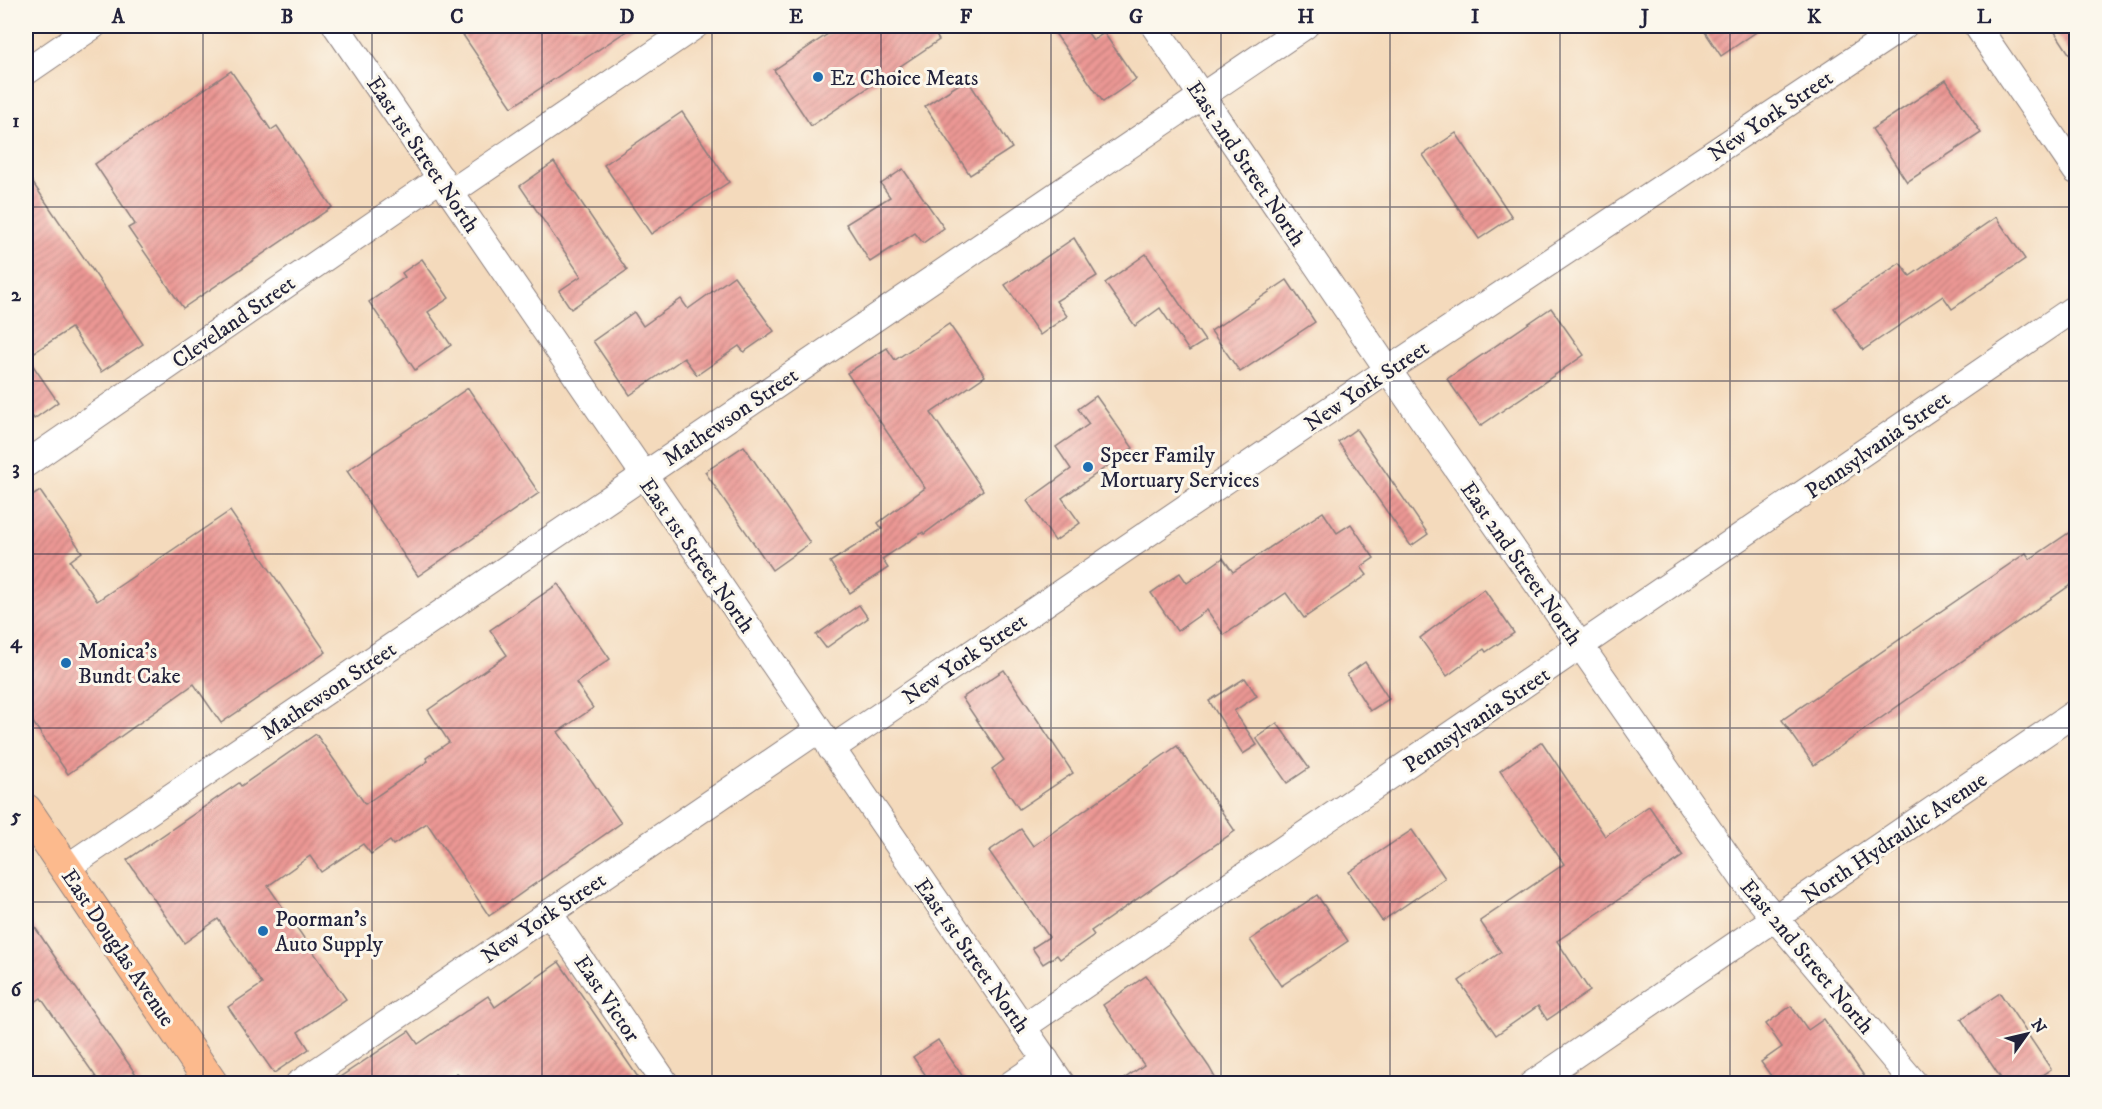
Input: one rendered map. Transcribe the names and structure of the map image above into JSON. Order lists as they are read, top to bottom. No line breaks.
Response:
{"streets":{"main road":["East Douglas Avenue"],"street":["New York Street","East 1st Street North","East 2nd Street North","Cleveland Street","Mathewson Street","Pennsylvania Street","North Hydraulic Avenue","East Victor"]},"crossings":[["New York Street","East 1st Street North"],["New York Street","East 2nd Street North"],["New York Street","East Victor"],["East 1st Street North","Cleveland Street"],["East 1st Street North","Mathewson Street"],["East 1st Street North","Pennsylvania Street"],["East 2nd Street North","Mathewson Street"],["East 2nd Street North","Pennsylvania Street"],["East 2nd Street North","North Hydraulic Avenue"],["Mathewson Street","East Douglas Avenue"]],"places":["Ez Choice Meats","Speer Family Mortuary Services","Monica's Bundt Cake","Poorman's Auto Supply"],"north":"top right","grid":{"columns":["A","B","C","D","E","F","G","H","I","J","K","L"],"rows":["1","2","3","4","5","6"]}}
